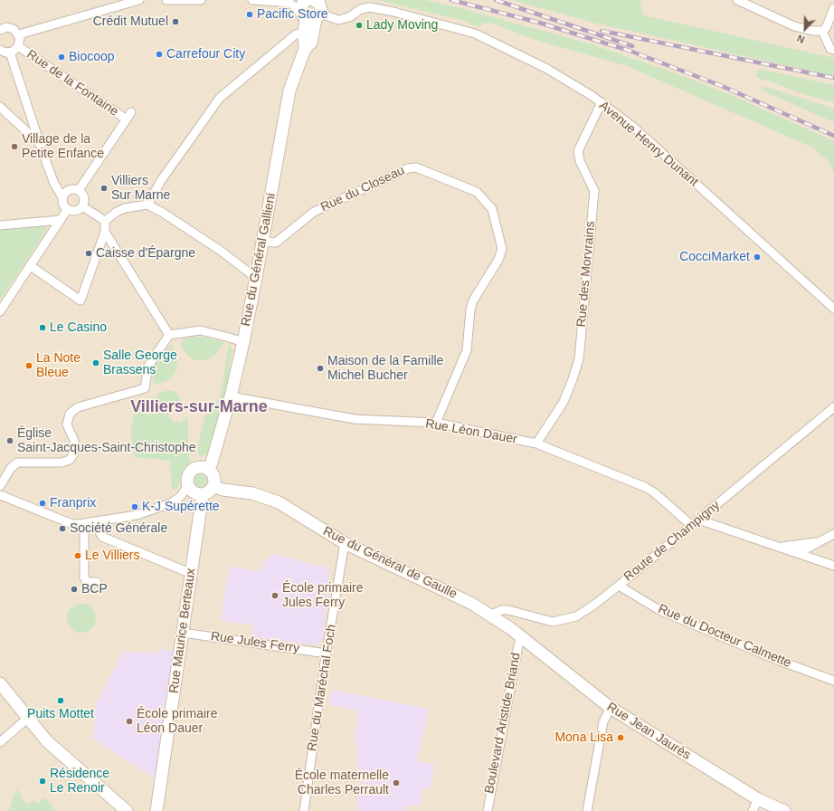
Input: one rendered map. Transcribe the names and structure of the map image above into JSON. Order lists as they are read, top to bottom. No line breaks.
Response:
{"streets":{"main road":["Rue du Général Gallieni","Rue du Général de Gaulle","Rue Maurice Berteaux","Rue Jean Jaurès"],"street":["Rue de la Fontaine","Avenue Henry Dunant","Rue du Closeau","Rue des Morvrains","Rue Léon Dauer","Route de Champigny","Rue du Docteur Calmette","Rue Jules Ferry","Rue du Maréchal Foch","Boulevard Aristide Briand"]},"crossings":[["Avenue Henry Dunant","Rue du Général Gallieni"],["Avenue Henry Dunant","Rue des Morvrains"],["Rue du Closeau","Rue du Général Gallieni"],["Rue du Closeau","Rue Léon Dauer"],["Rue du Général Gallieni","Rue Léon Dauer"],["Rue du Général Gallieni","Rue du Général de Gaulle"],["Rue du Général Gallieni","Rue Maurice Berteaux"],["Rue des Morvrains","Rue Léon Dauer"],["Rue Léon Dauer","Route de Champigny"],["Route de Champigny","Rue du Général de Gaulle"],["Route de Champigny","Rue du Docteur Calmette"],["Rue du Général de Gaulle","Rue Maurice Berteaux"],["Rue du Général de Gaulle","Rue du Maréchal Foch"],["Rue du Général de Gaulle","Boulevard Aristide Briand"],["Rue du Général de Gaulle","Rue Jean Jaurès"],["Rue Maurice Berteaux","Rue Jules Ferry"],["Rue Jules Ferry","Rue du Maréchal Foch"],["Boulevard Aristide Briand","Rue Jean Jaurès"]],"districts":["Villiers-sur-Marne"],"places":["Pacific Store","Crédit Mutuel","Lady Moving","Carrefour City","Biocoop","Village de la Petite Enfance","Villiers Sur Marne","Caisse d'Épargne","CocciMarket","Le Casino","Salle George Brassens","La Note Bleue","Maison de la Famille Michel Bucher","Église Saint-Jacques-Saint-Christophe","Franprix","K-J Supérette","Société Générale","Le Villiers","BCP","École primaire Jules Ferry","Puits Mottet","École primaire Léon Dauer","Mona Lisa","Résidence Le Renoir","École maternelle Charles Perrault"],"north":"bottom left"}
